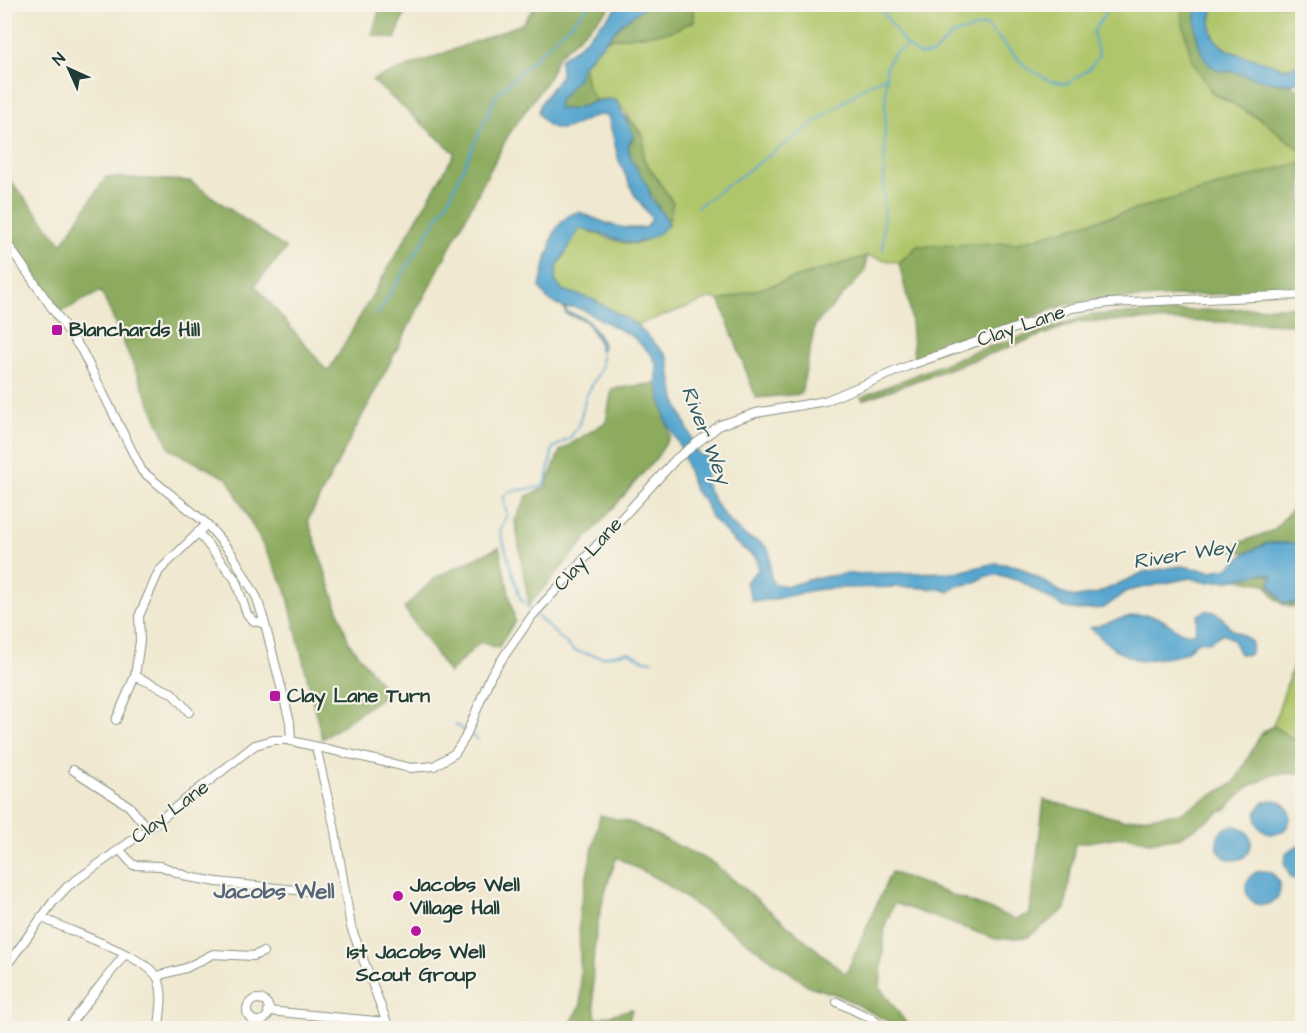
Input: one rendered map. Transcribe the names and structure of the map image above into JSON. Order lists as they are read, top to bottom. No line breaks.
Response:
{"streets":{"street":["Clay Lane"]},"districts":["Jacobs Well"],"water":["River Wey"],"places":{"transit":["Blanchards Hill","Clay Lane Turn"],"other":["Jacobs Well Village Hall","1st Jacobs Well Scout Group"]},"north":"top left"}
